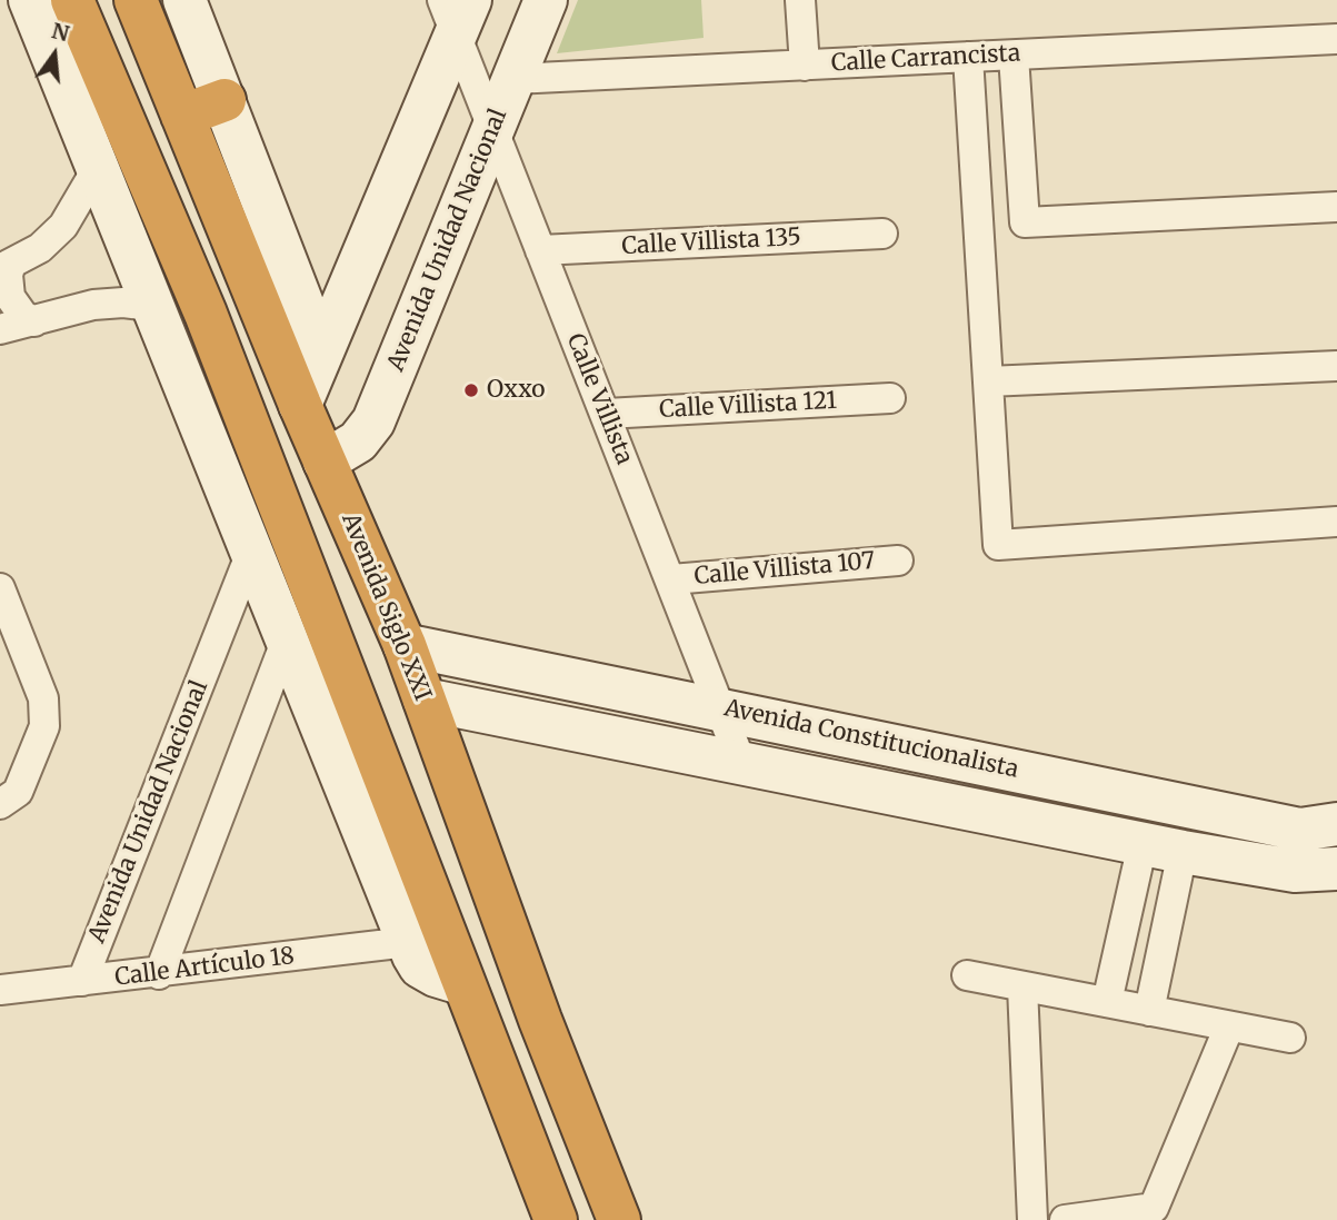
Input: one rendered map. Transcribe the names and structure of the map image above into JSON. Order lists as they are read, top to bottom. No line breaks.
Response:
{"streets":{"highway":["Avenida Siglo XXI"],"street":["Calle Carrancista","Avenida Unidad Nacional","Calle Villista 135","Calle Villista","Calle Villista 121","Calle Villista 107","Avenida Constitucionalista","Calle Artículo 18"]},"crossings":[["Calle Carrancista","Avenida Unidad Nacional"],["Avenida Unidad Nacional","Calle Villista"],["Avenida Unidad Nacional","Avenida Siglo XXI"],["Avenida Unidad Nacional","Calle Artículo 18"],["Calle Villista 135","Calle Villista"],["Calle Villista","Calle Villista 121"],["Calle Villista","Calle Villista 107"],["Calle Villista","Avenida Constitucionalista"],["Avenida Siglo XXI","Avenida Constitucionalista"]],"places":["Oxxo"],"north":"top"}
